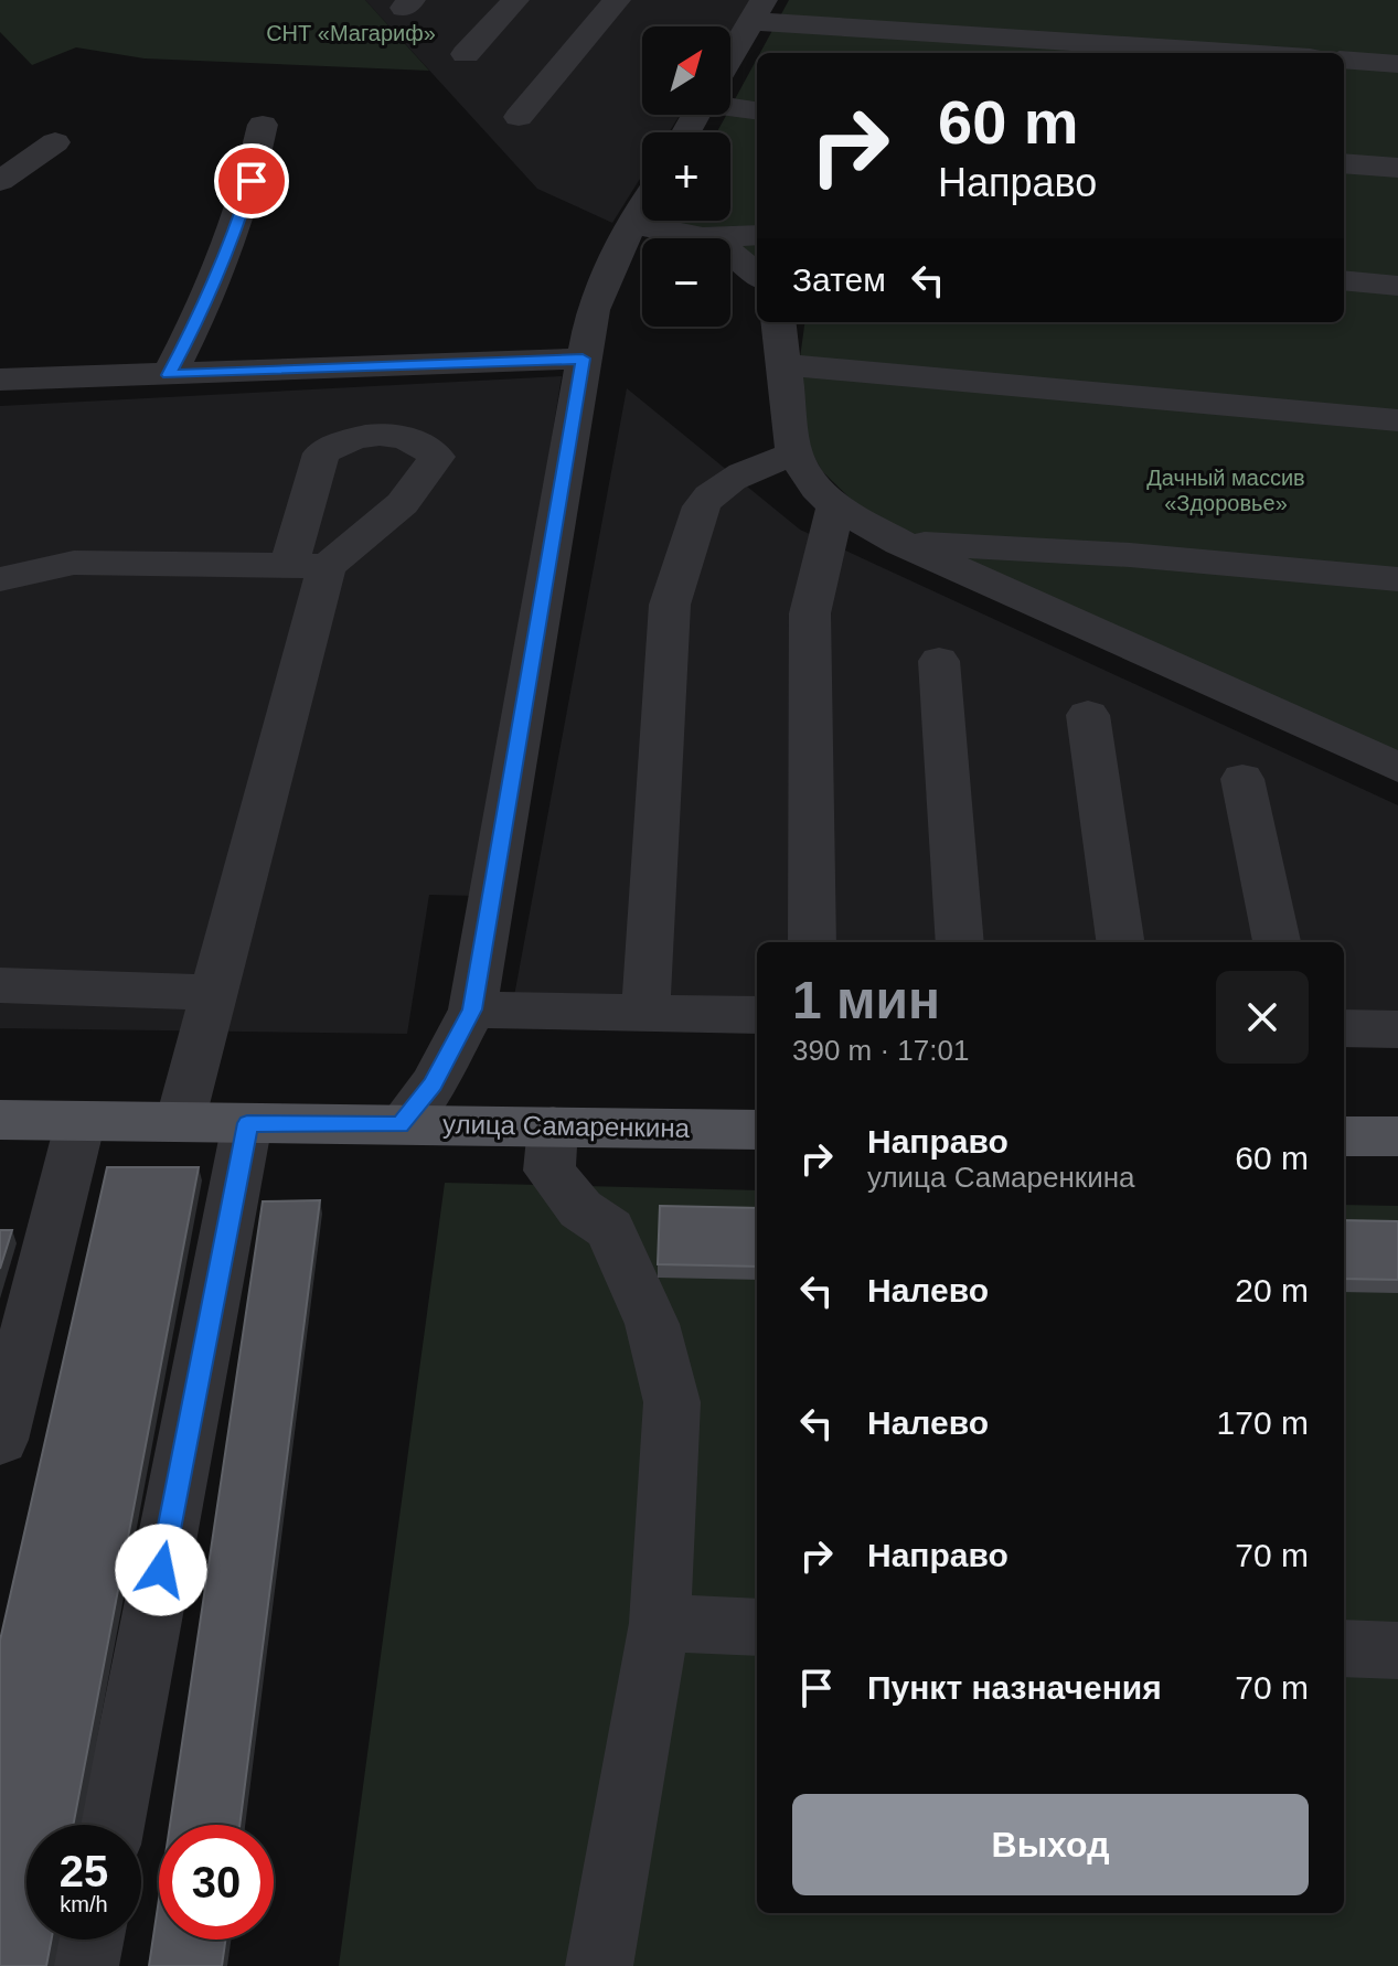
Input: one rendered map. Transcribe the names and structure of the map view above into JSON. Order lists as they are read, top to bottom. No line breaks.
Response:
{"streets":{"main road":["улица Самаренкина"]},"parks":["СНТ «Магариф»","Дачный массив «Здоровье»"],"north":"top right","page":{"map_buttons":["+","−"],"turn":["60 m","Направо"],"then":"Затем","heading":["1 мин","390 m · 17:01"],"list":[{"name":"Направо","note":"улица Самаренкина","value":"60 m"},{"name":"Налево","value":"20 m"},{"name":"Налево","value":"170 m"},{"name":"Направо","value":"70 m"},{"name":"Пункт назначения","value":"70 m"}],"buttons":"Выход","speed":"25 km/h","limit":"30"}}
